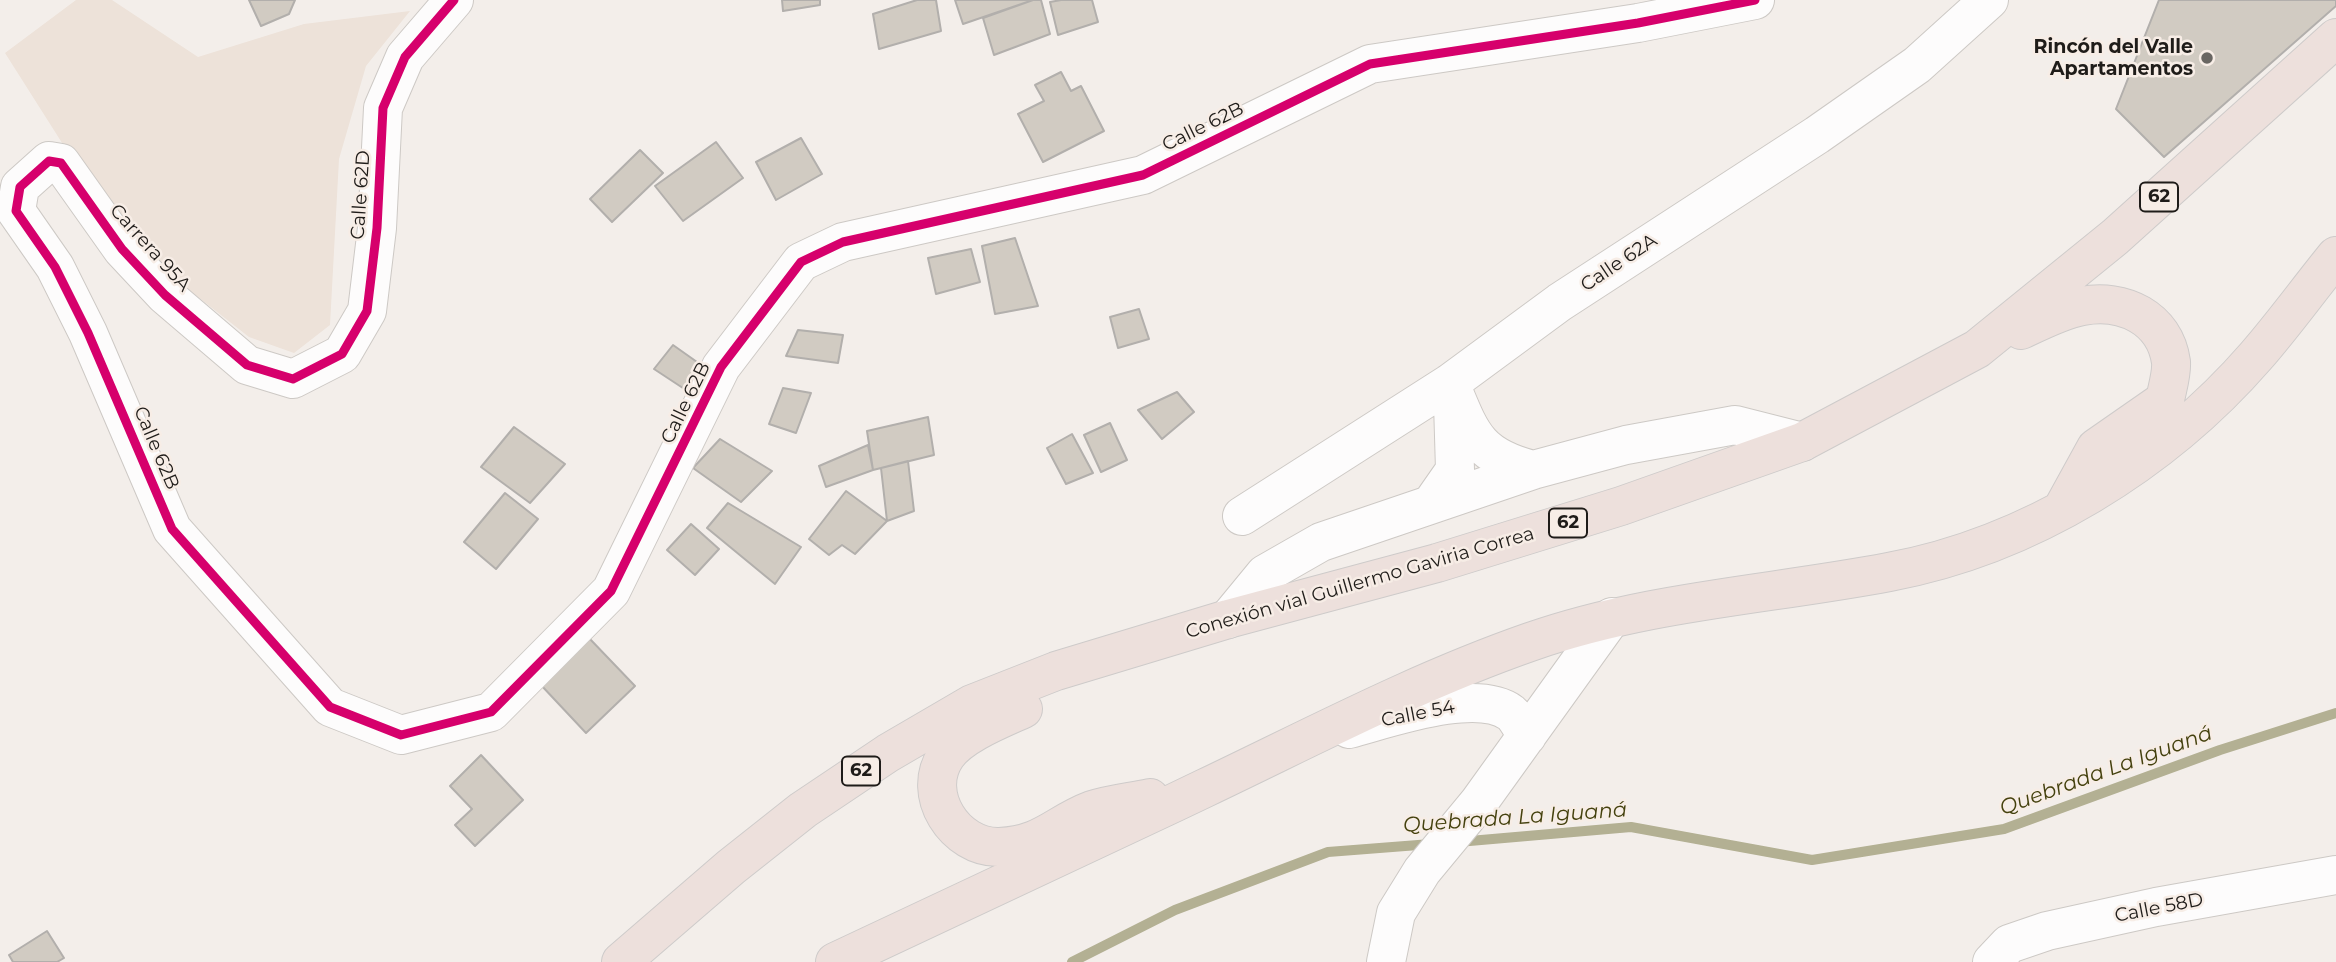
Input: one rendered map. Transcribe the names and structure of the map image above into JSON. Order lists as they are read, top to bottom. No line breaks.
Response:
{"streets":{"highway":["62","Conexión vial Guillermo Gaviria Correa"],"street":["Calle 62B","Calle 62D","Carrera 95A","Calle 62A","Calle 54","Calle 58D"]},"crossings":[["Calle 62B","Carrera 95A"],["Calle 62D","Carrera 95A"]],"water":["Quebrada La Iguaná"],"places":["Rincón del Valle Apartamentos"]}
